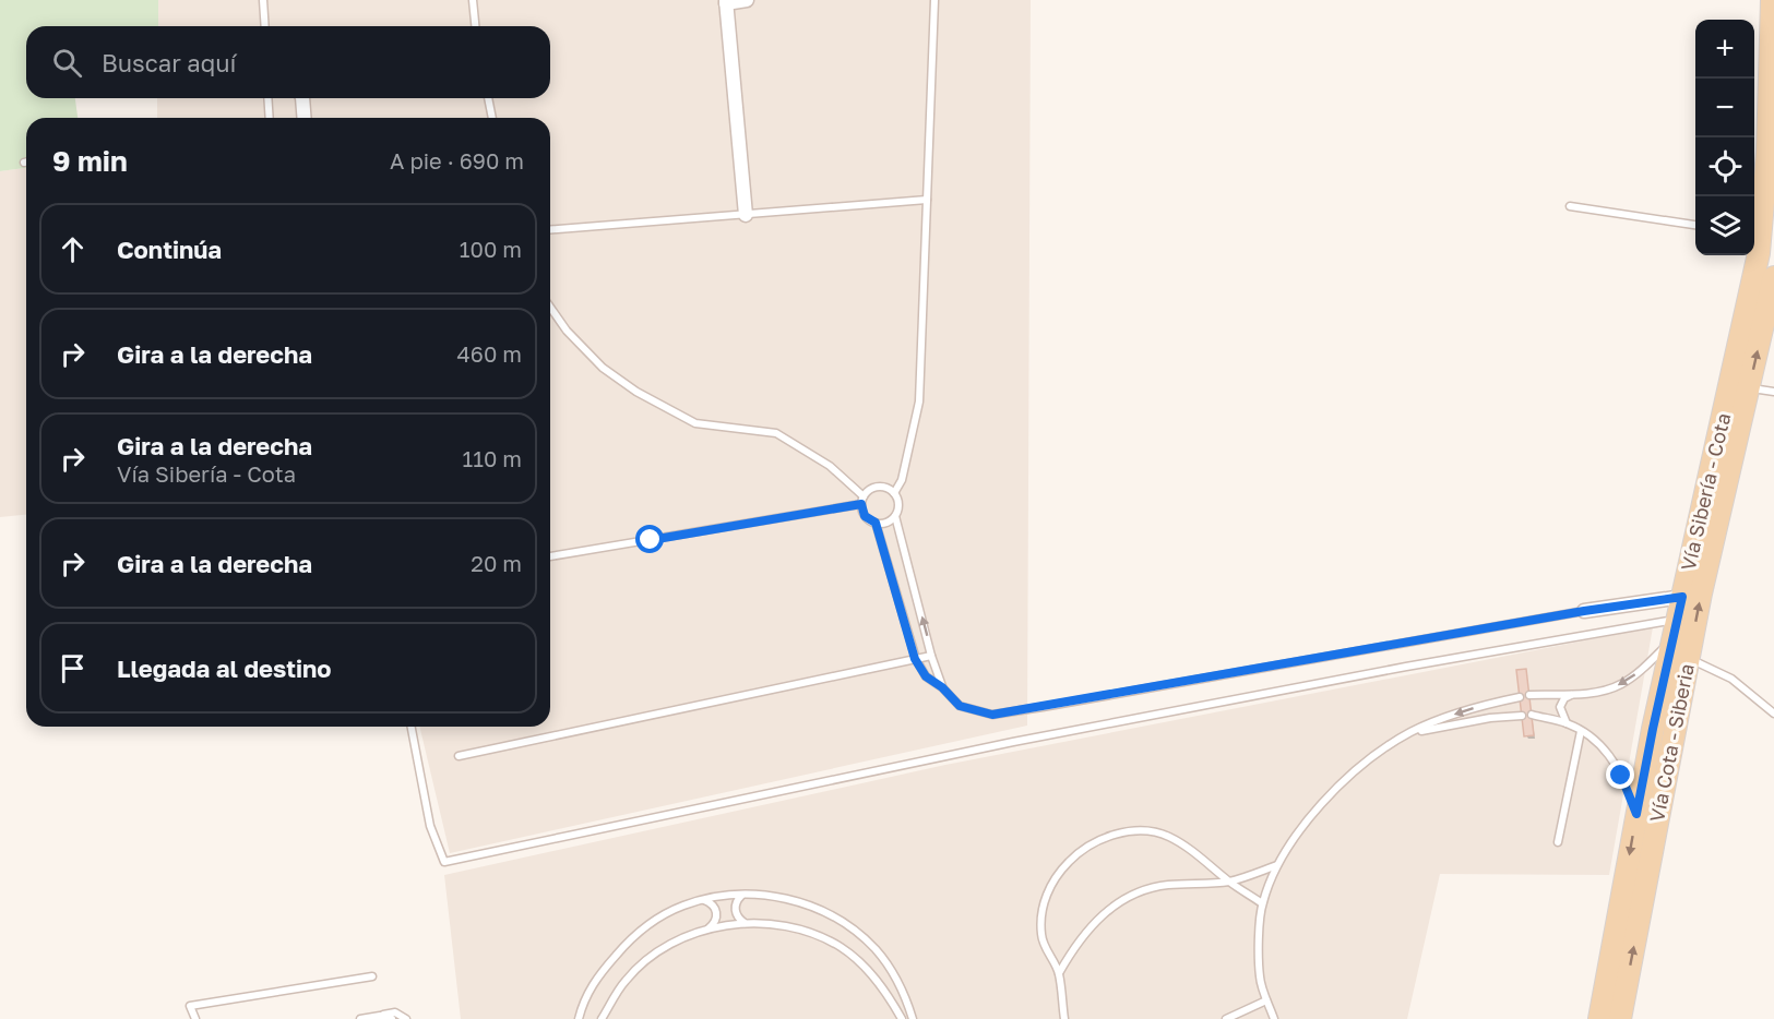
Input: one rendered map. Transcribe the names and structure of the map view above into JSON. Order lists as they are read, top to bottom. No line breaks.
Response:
{"streets":{"main road":["Vía Sibería - Cota","Vía Cota - Siberia"]},"one_way":["Vía Cota - Siberia"],"page":{"map_buttons":["+","−"],"search":"Buscar aquí","heading":["9 min","A pie · 690 m"],"list":[["Continúa","100 m"],["Gira a la derecha","460 m"],["Gira a la derecha","Vía Sibería - Cota","110 m"],["Gira a la derecha","20 m"],"Llegada al destino"]}}
